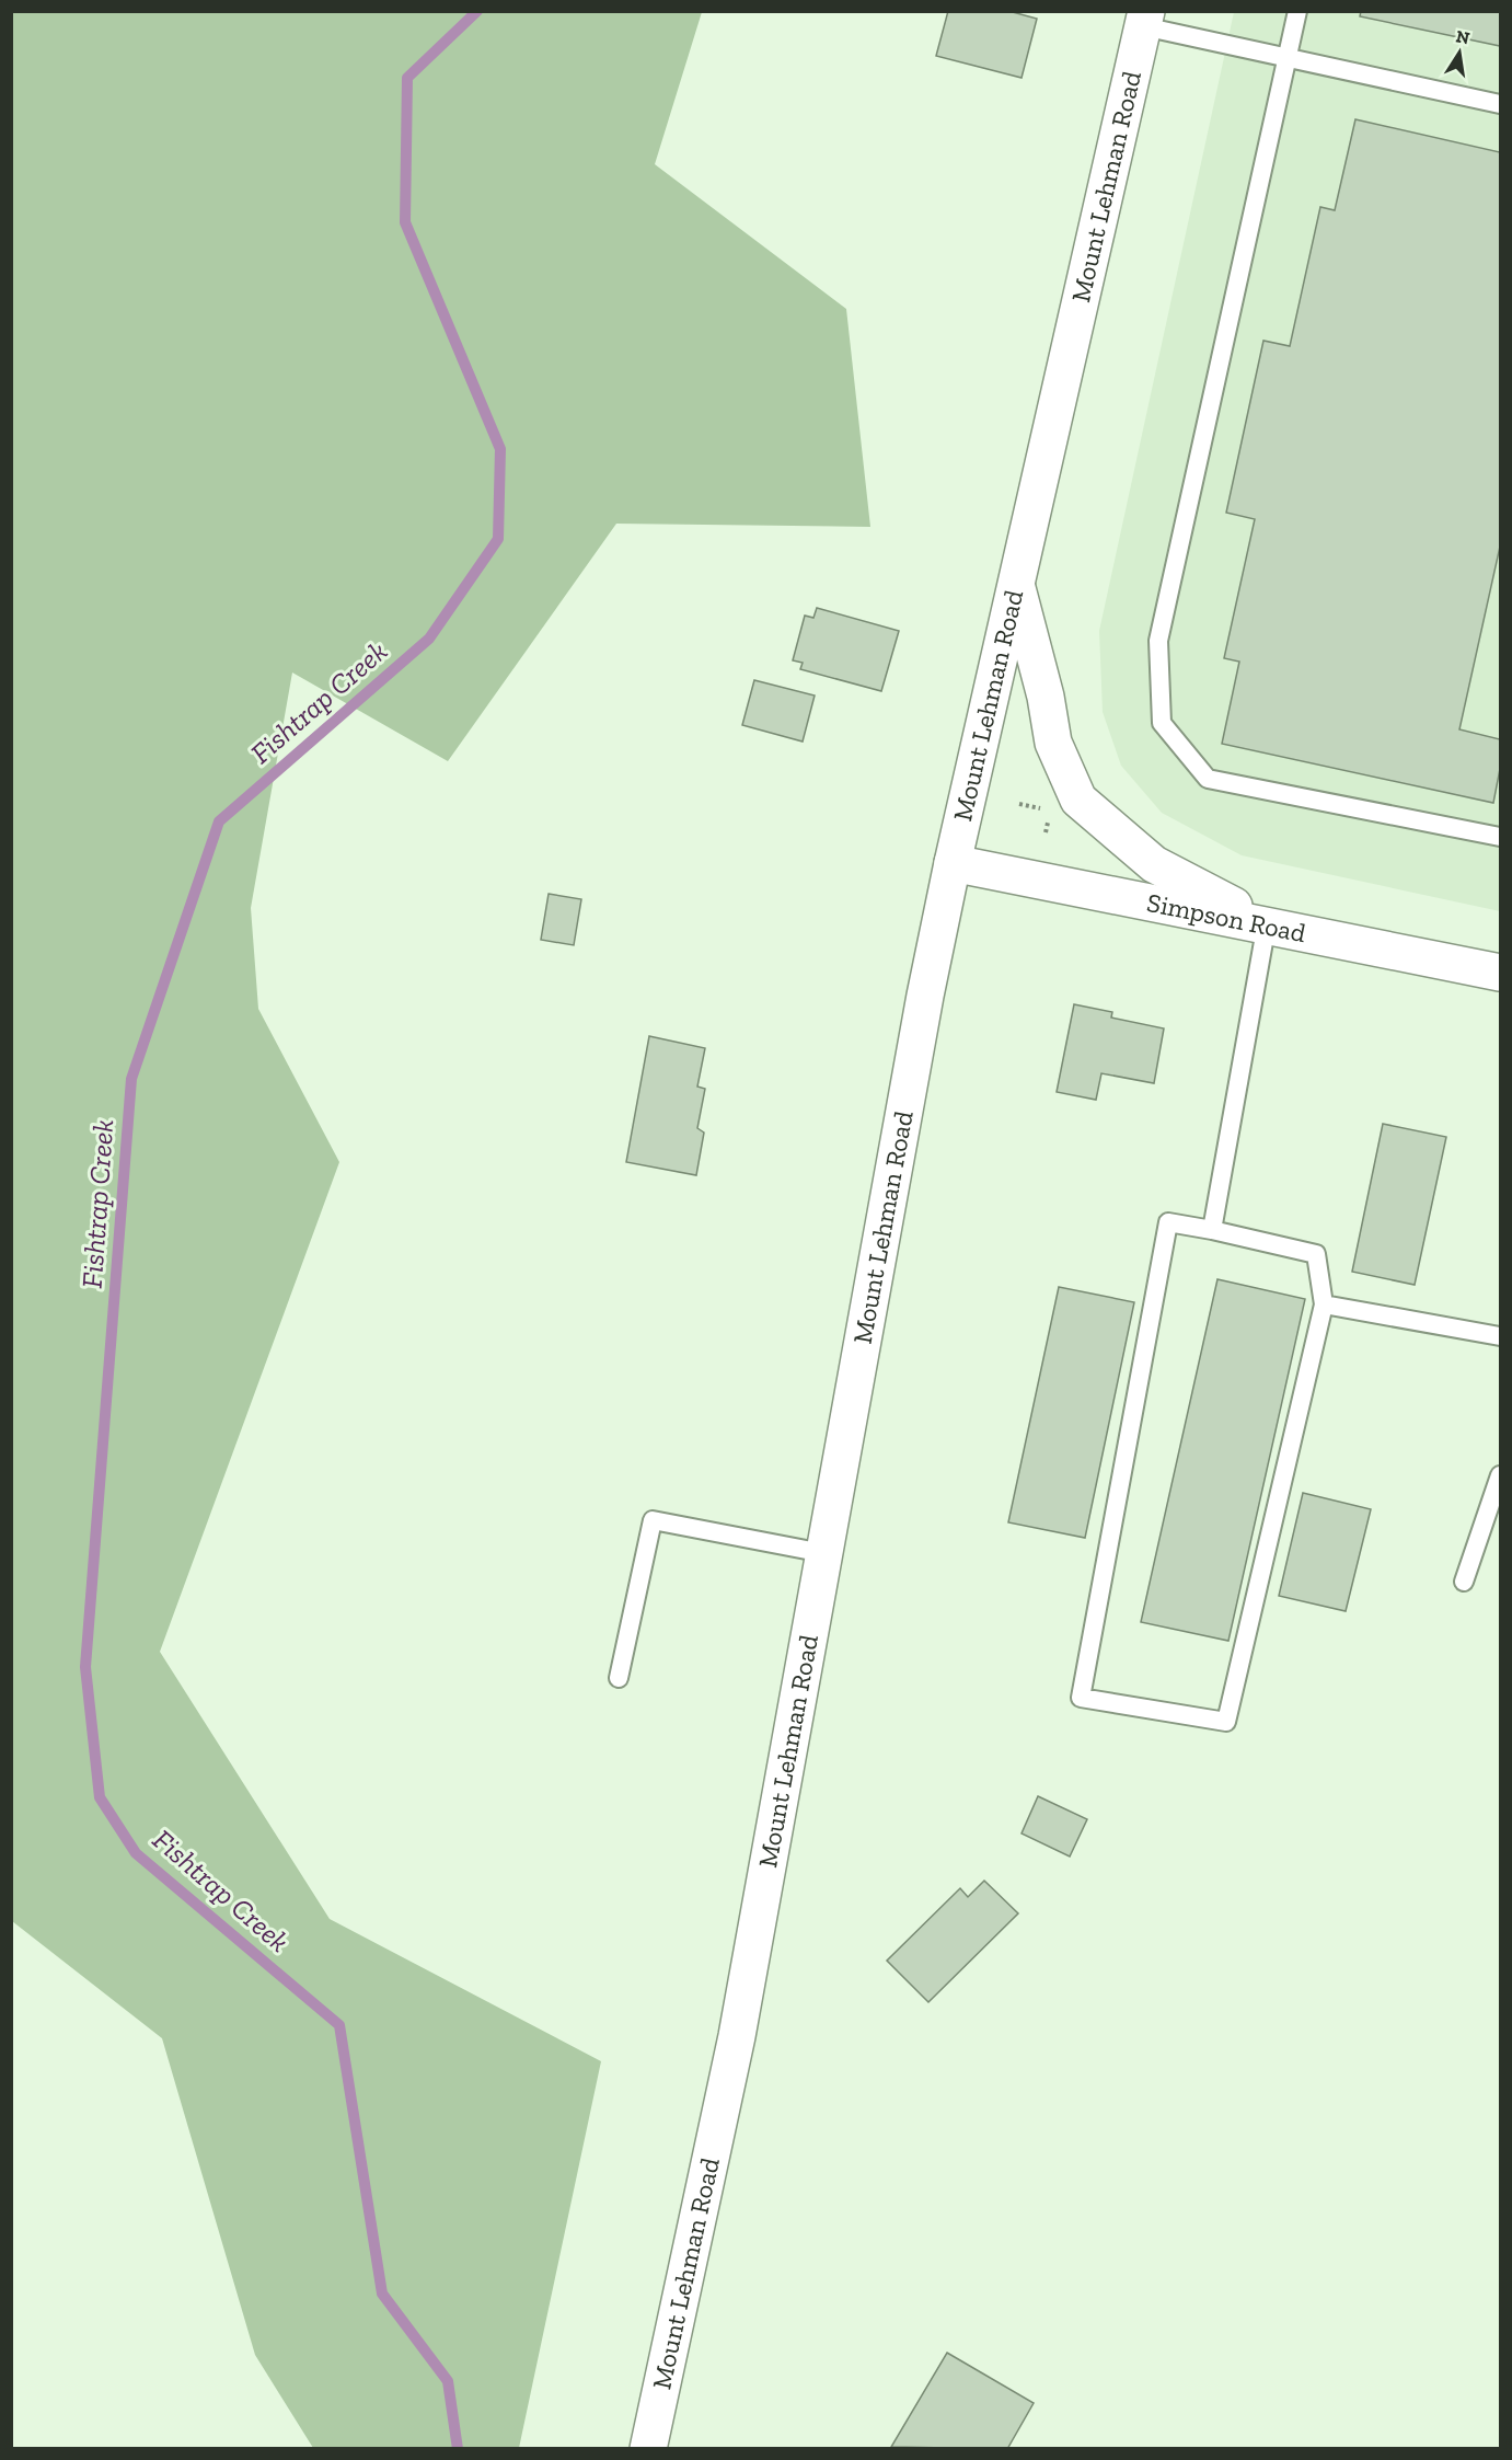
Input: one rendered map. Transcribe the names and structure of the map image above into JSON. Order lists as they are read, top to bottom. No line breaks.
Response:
{"streets":{"main road":["Mount Lehman Road","Simpson Road"]},"crossings":[["Mount Lehman Road","Simpson Road"]],"water":["Fishtrap Creek"],"north":"top"}
